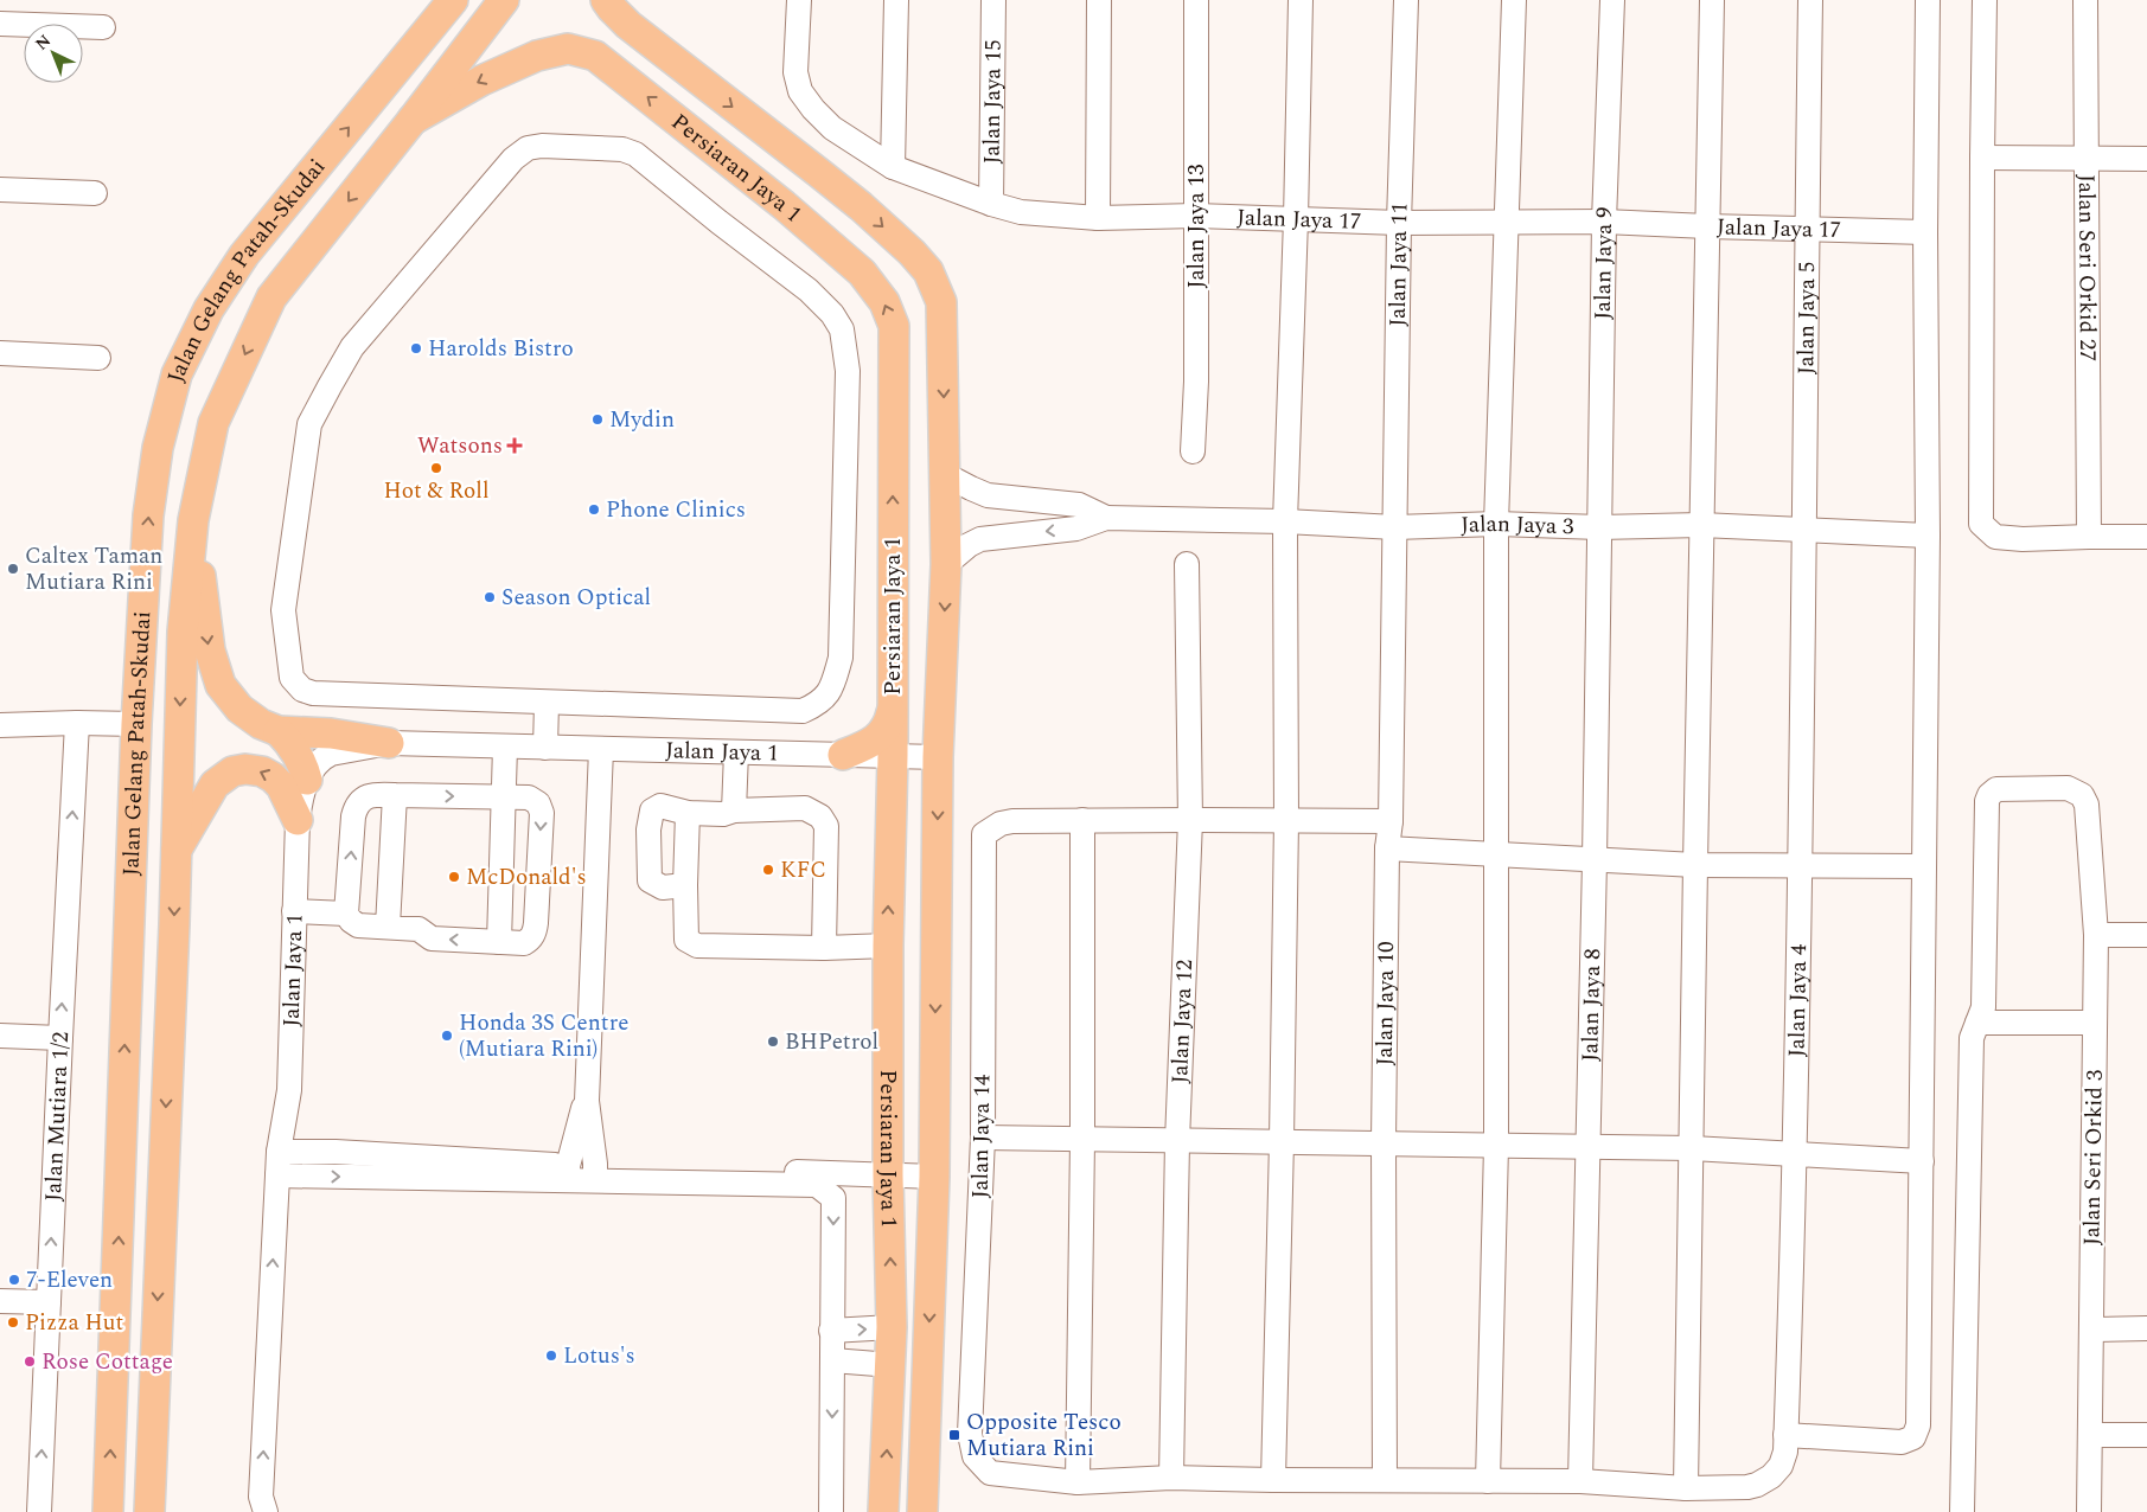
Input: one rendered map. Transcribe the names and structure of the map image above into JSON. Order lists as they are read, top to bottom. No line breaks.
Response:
{"streets":{"main road":["Persiaran Jaya 1","Jalan Gelang Patah-Skudai"],"street":["Jalan Jaya 15","Jalan Jaya 17","Jalan Jaya 13","Jalan Jaya 11","Jalan Jaya 9","Jalan Seri Orkid 27","Jalan Jaya 5","Jalan Jaya 3","Jalan Jaya 1","Jalan Jaya 4","Jalan Jaya 10","Jalan Jaya 8","Jalan Jaya 12","Jalan Mutiara 1/2","Jalan Jaya 14","Jalan Seri Orkid 3"]},"crossings":[["Jalan Jaya 15","Jalan Jaya 17"],["Persiaran Jaya 1","Jalan Gelang Patah-Skudai"],["Persiaran Jaya 1","Jalan Jaya 1"],["Jalan Jaya 17","Jalan Jaya 13"],["Jalan Jaya 17","Jalan Jaya 11"],["Jalan Jaya 17","Jalan Jaya 9"],["Jalan Jaya 17","Jalan Jaya 5"],["Jalan Jaya 11","Jalan Jaya 3"],["Jalan Jaya 11","Jalan Jaya 10"],["Jalan Jaya 9","Jalan Jaya 3"],["Jalan Jaya 9","Jalan Jaya 8"],["Jalan Jaya 5","Jalan Jaya 3"],["Jalan Jaya 5","Jalan Jaya 4"],["Jalan Jaya 3","Jalan Jaya 4"],["Jalan Jaya 3","Jalan Jaya 10"],["Jalan Jaya 3","Jalan Jaya 8"]],"one_way":["Jalan Mutiara 1/2"],"places":{"other":["Harolds Bistro","Mydin","Hot & Roll","Phone Clinics","Caltex Taman Mutiara Rini","Season Optical","KFC","McDonald's","Honda 3S Centre (Mutiara Rini)","BHPetrol","7-Eleven","Pizza Hut","Lotus's","Rose Cottage"],"health":["Watsons"],"transit":["Opposite Tesco Mutiara Rini"]},"north":"top left"}
